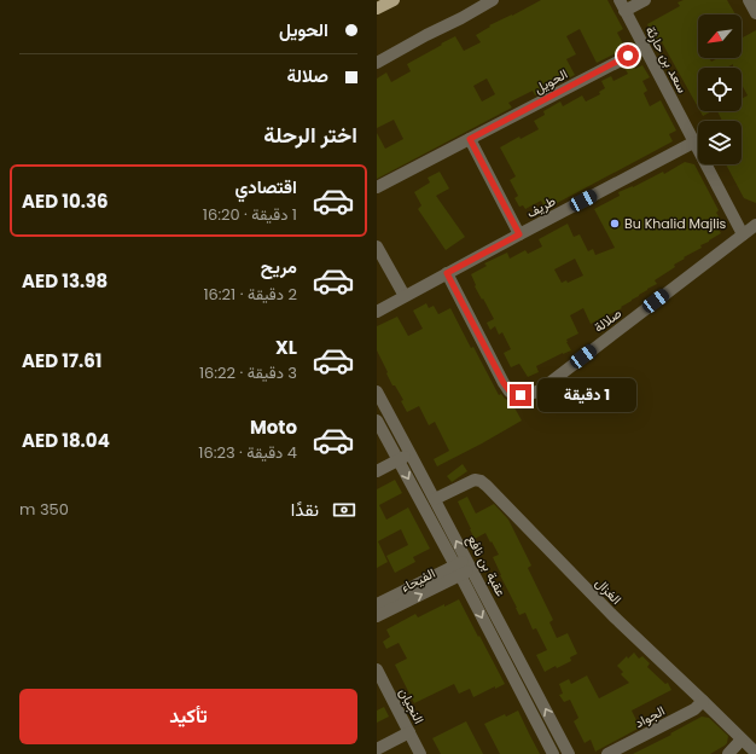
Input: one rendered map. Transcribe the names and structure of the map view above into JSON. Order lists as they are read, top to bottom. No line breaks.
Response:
{"streets":{"street":["سعد بن حارثة","الحويل","طريف","صلالة","عقبة بن نافع","الفيحاء","الغزال","النجيان","الجواد"]},"crossings":[["سعد بن حارثة","الحويل"],["سعد بن حارثة","طريف"],["سعد بن حارثة","صلالة"],["طريف","صلالة"],["عقبة بن نافع","الفيحاء"],["عقبة بن نافع","الغزال"],["الغزال","الجواد"]],"places":["Bu Khalid Majlis"],"north":"bottom left","page":{"banner":["الحويل","صلالة"],"heading":"اختر الرحلة","list":[{"name":"اقتصادي","note":"1 دقيقة · 16:20","value":"AED 10.36"},{"name":"مريح","note":"2 دقيقة · 16:21","value":"AED 13.98"},{"name":"XL","note":"3 دقيقة · 16:22","value":"AED 17.61"},{"name":"Moto","note":"4 دقيقة · 16:23","value":"AED 18.04"}],"bubble":"1 دقيقة","pay":["نقدًا","350 m"],"buttons":"تأكيد"}}
